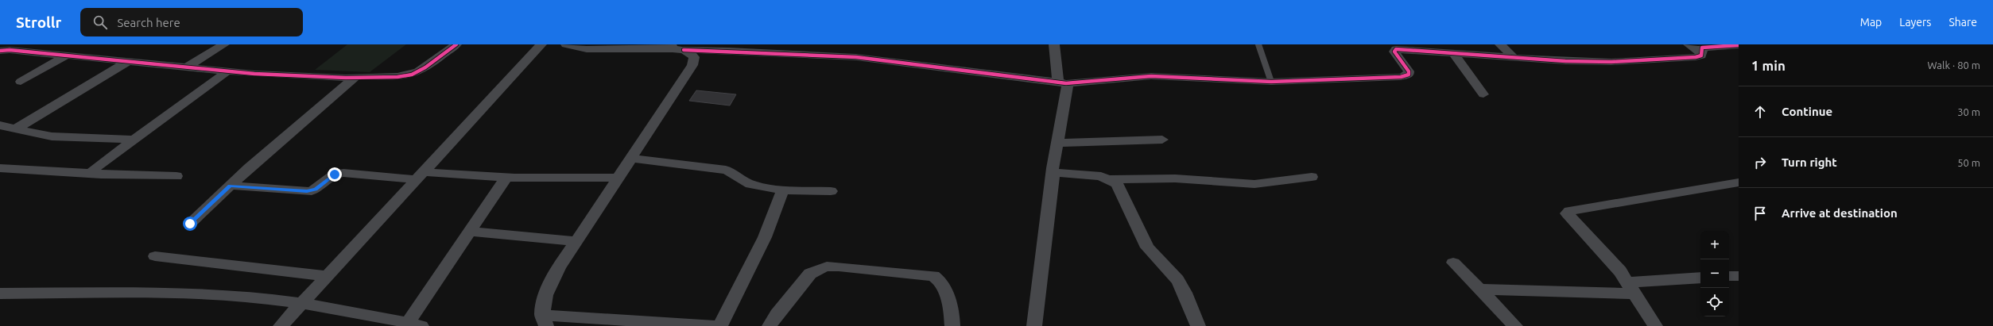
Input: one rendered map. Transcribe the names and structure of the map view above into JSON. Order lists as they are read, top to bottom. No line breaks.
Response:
{"page":{"header":"Strollr","search":"Search here","nav":["Map","Layers","Share"],"heading":["1 min","Walk · 80 m"],"list":[["Continue","30 m"],["Turn right","50 m"],"Arrive at destination"],"map_buttons":["+","−"]}}
